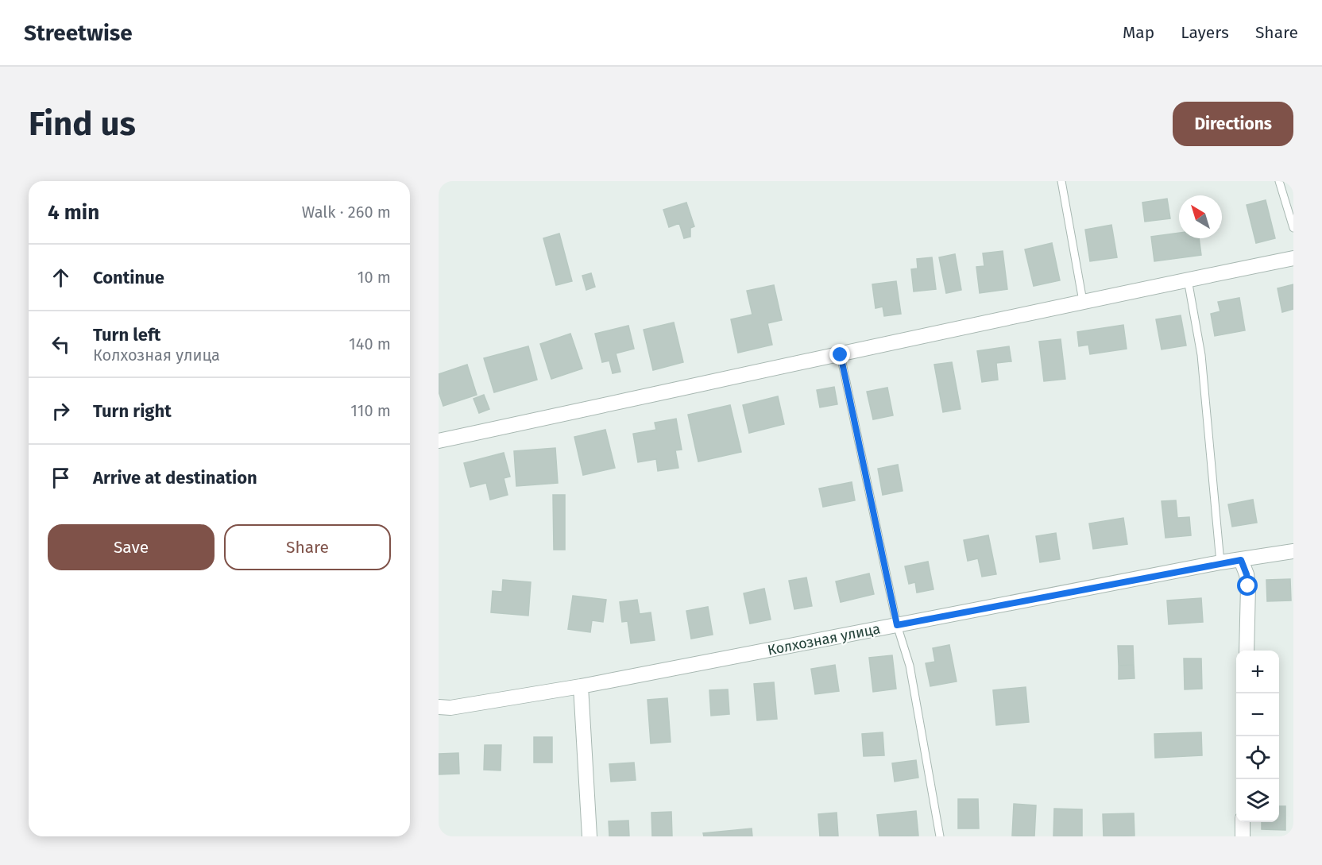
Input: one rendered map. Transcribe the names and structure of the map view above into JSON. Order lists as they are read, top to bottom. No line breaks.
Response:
{"streets":{"street":["Колхозная улица"]},"north":"top left","page":{"header":"Streetwise","nav":["Map","Layers","Share"],"buttons":["Directions",["Save","Share"]],"title":"Find us","heading":["4 min","Walk · 260 m"],"list":[["Continue","10 m"],["Turn left","Колхозная улица","140 m"],["Turn right","110 m"],"Arrive at destination"],"map_buttons":["+","−"]}}
